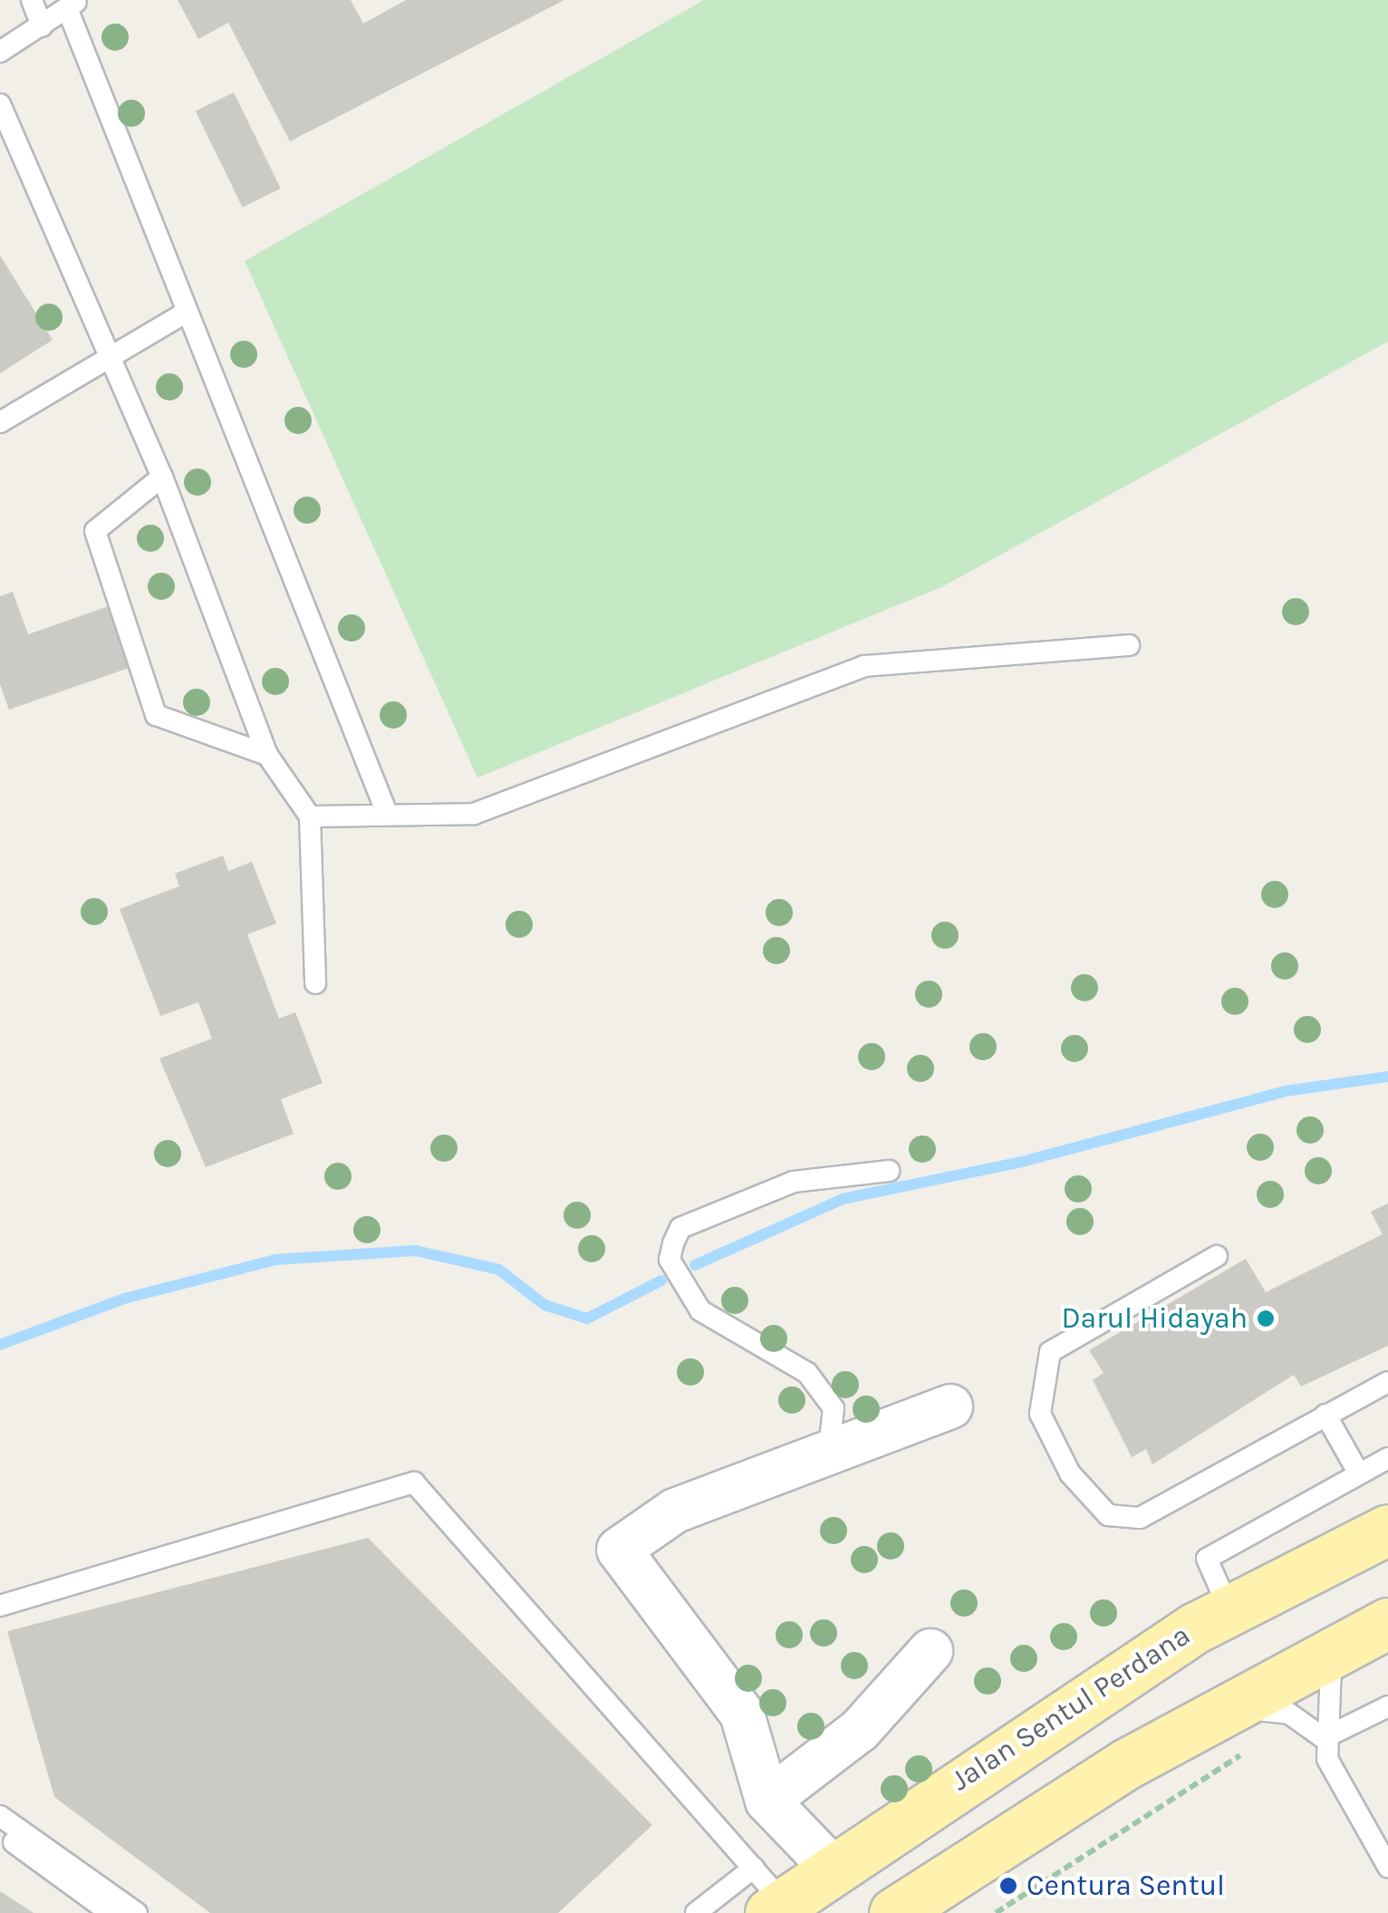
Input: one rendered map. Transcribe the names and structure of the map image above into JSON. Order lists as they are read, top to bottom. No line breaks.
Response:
{"streets":{"main road":["Jalan Sentul Perdana"]},"places":["Darul Hidayah","Centura Sentul"]}
